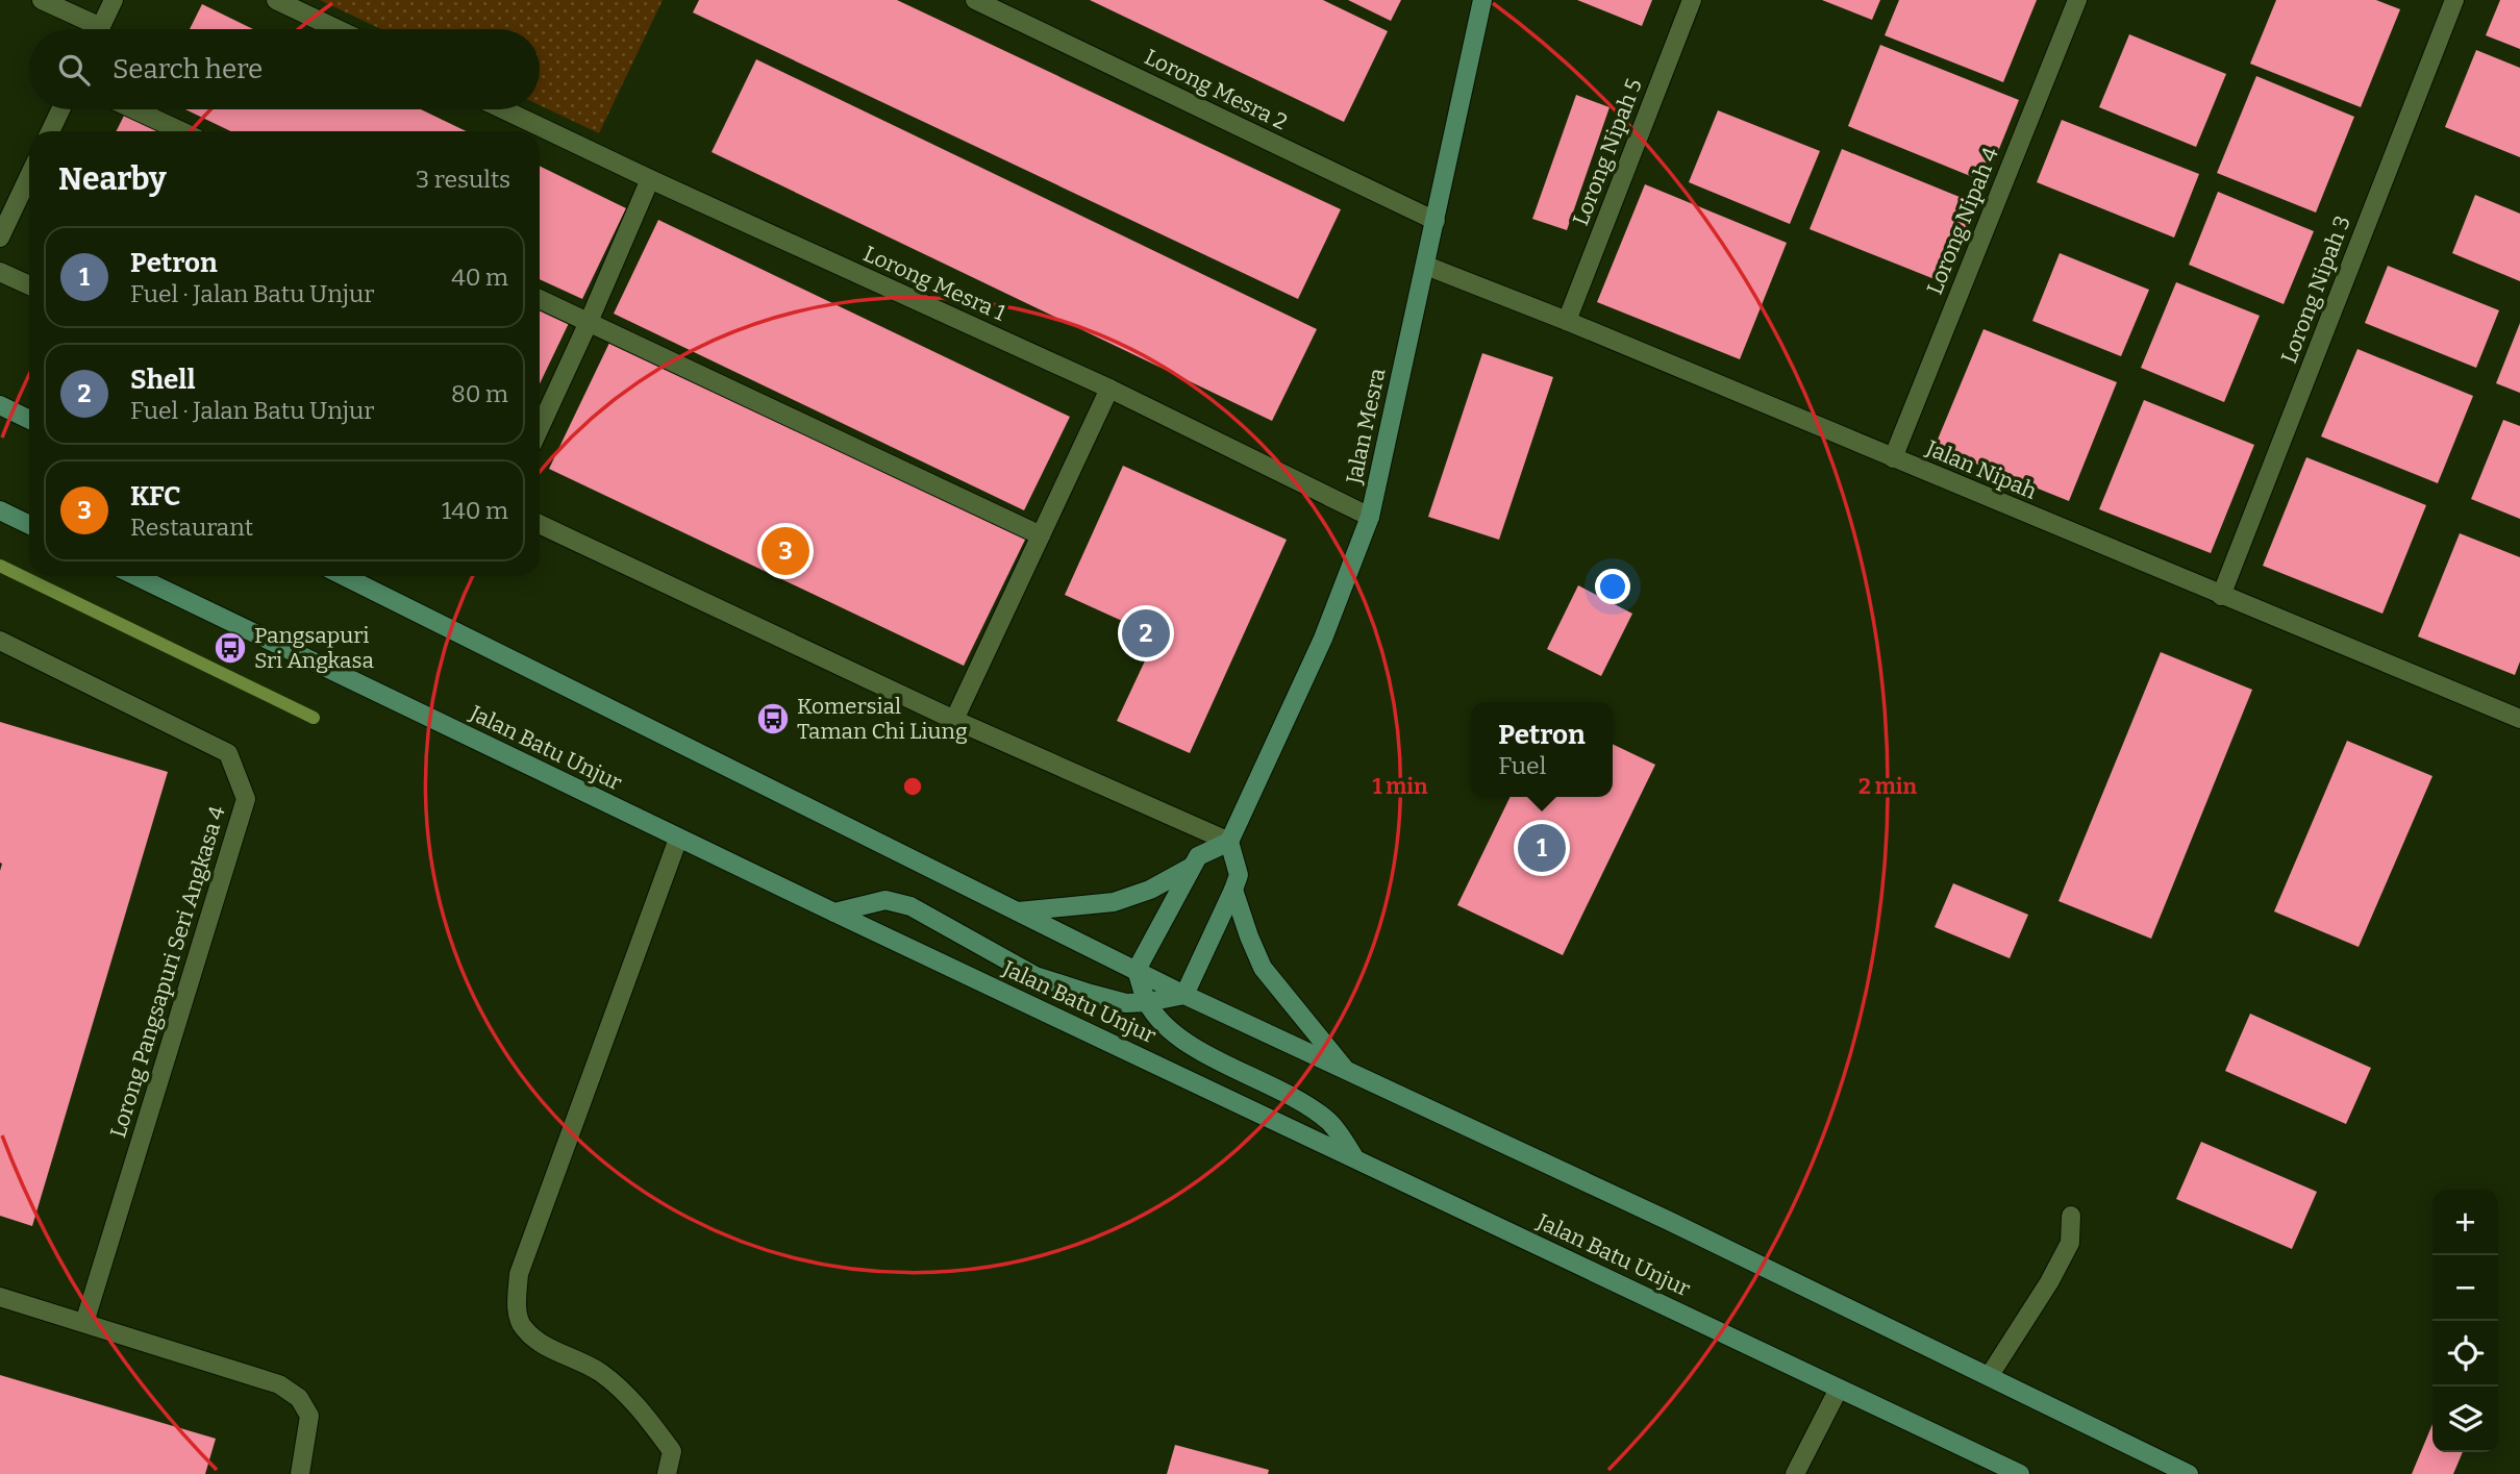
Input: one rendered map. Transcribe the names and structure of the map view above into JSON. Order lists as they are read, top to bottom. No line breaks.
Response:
{"streets":{"main road":["Jalan Mesra","Jalan Batu Unjur"],"street":["Lorong Mesra 2","Lorong Nipah 5","Lorong Nipah 4","Lorong Mesra 1","Lorong Nipah 3","Jalan Nipah","Lorong Pangsapuri Seri Angkasa 4"]},"crossings":[["Lorong Mesra 2","Jalan Mesra"],["Lorong Nipah 5","Jalan Nipah"],["Lorong Nipah 4","Jalan Nipah"],["Lorong Mesra 1","Jalan Mesra"],["Lorong Nipah 3","Jalan Nipah"],["Jalan Mesra","Jalan Nipah"]],"places":{"bus stop":["Pangsapuri Sri Angkasa","Komersial Taman Chi Liung"]},"page":{"search":"Search here","heading":["Nearby","3 results"],"list":[{"mark":"1","name":"Petron","note":"Fuel · Jalan Batu Unjur","value":"40 m"},{"mark":"2","name":"Shell","note":"Fuel · Jalan Batu Unjur","value":"80 m"},{"mark":"3","name":"KFC","note":"Restaurant","value":"140 m"}],"pins":["3","2","1"],"popup":["Petron","Fuel"],"map_buttons":["+","−"]},"rings":["1 min","2 min"]}
